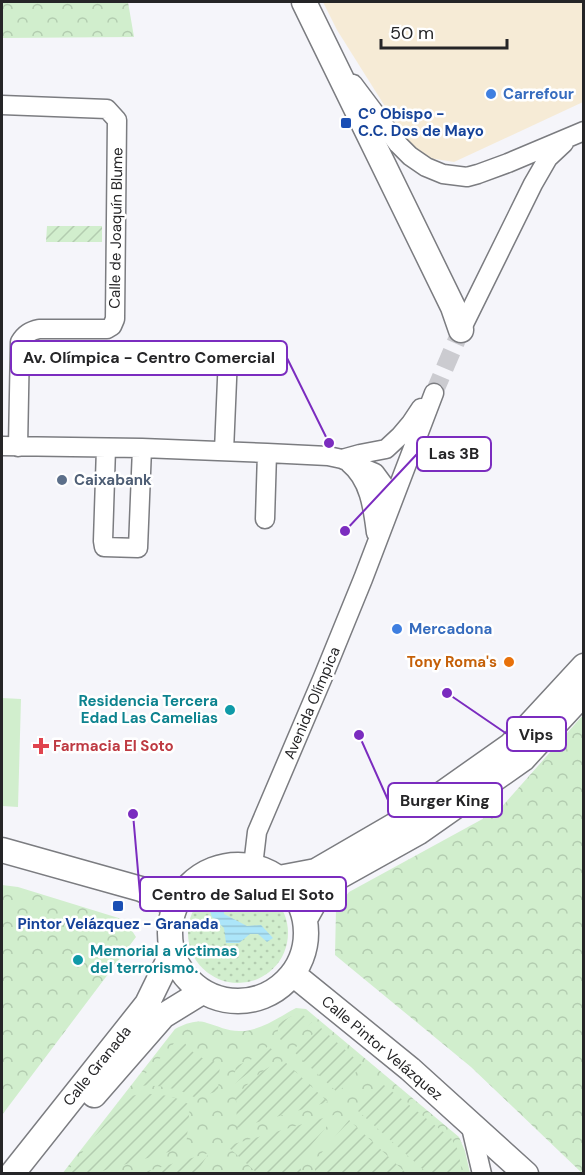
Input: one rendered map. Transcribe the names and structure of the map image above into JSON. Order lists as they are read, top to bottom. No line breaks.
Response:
{"streets":{"street":["Calle de Joaquín Blume","Avenida Olímpica","Calle Pintor Velázquez","Calle Granada"]},"crossings":[["Avenida Olímpica","Calle Pintor Velázquez"],["Avenida Olímpica","Calle Granada"],["Calle Pintor Velázquez","Calle Granada"]],"places":{"other":["Carrefour","Av. Olímpica - Centro Comercial","Caixabank","Las 3B","Mercadona","Tony Roma's","Vips","Residencia Tercera Edad Las Camelias","Burger King","Centro de Salud El Soto","Memorial a víctimas del terrorismo."],"transit":["Cº Obispo - C.C. Dos de Mayo","Pintor Velázquez - Granada"],"health":["Farmacia El Soto"]},"scale_bar":"50 m"}
